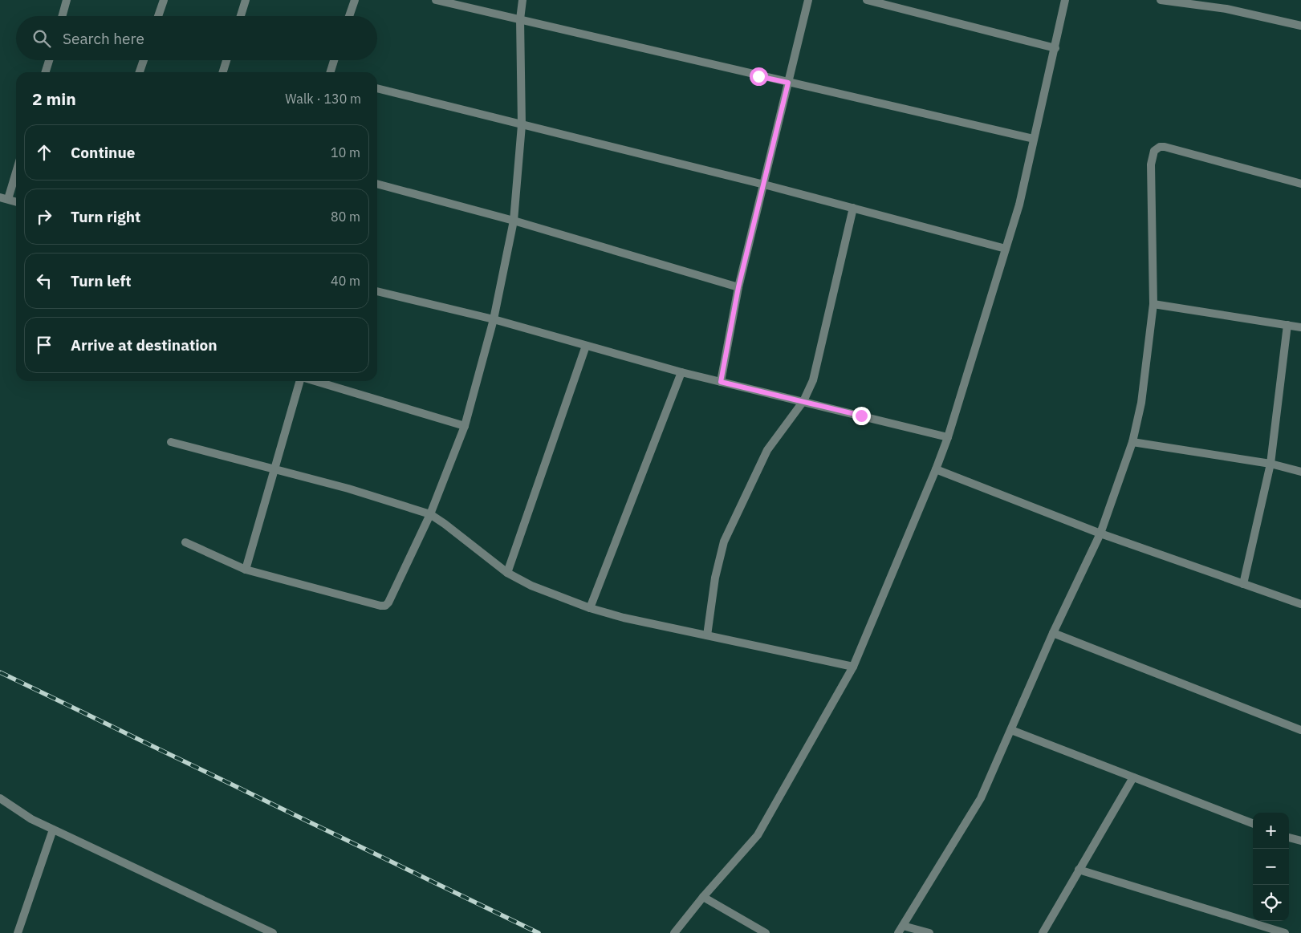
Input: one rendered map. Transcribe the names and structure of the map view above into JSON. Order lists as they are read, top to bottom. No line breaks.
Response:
{"page":{"search":"Search here","heading":["2 min","Walk · 130 m"],"list":[["Continue","10 m"],["Turn right","80 m"],["Turn left","40 m"],"Arrive at destination"],"map_buttons":["+","−"]}}
